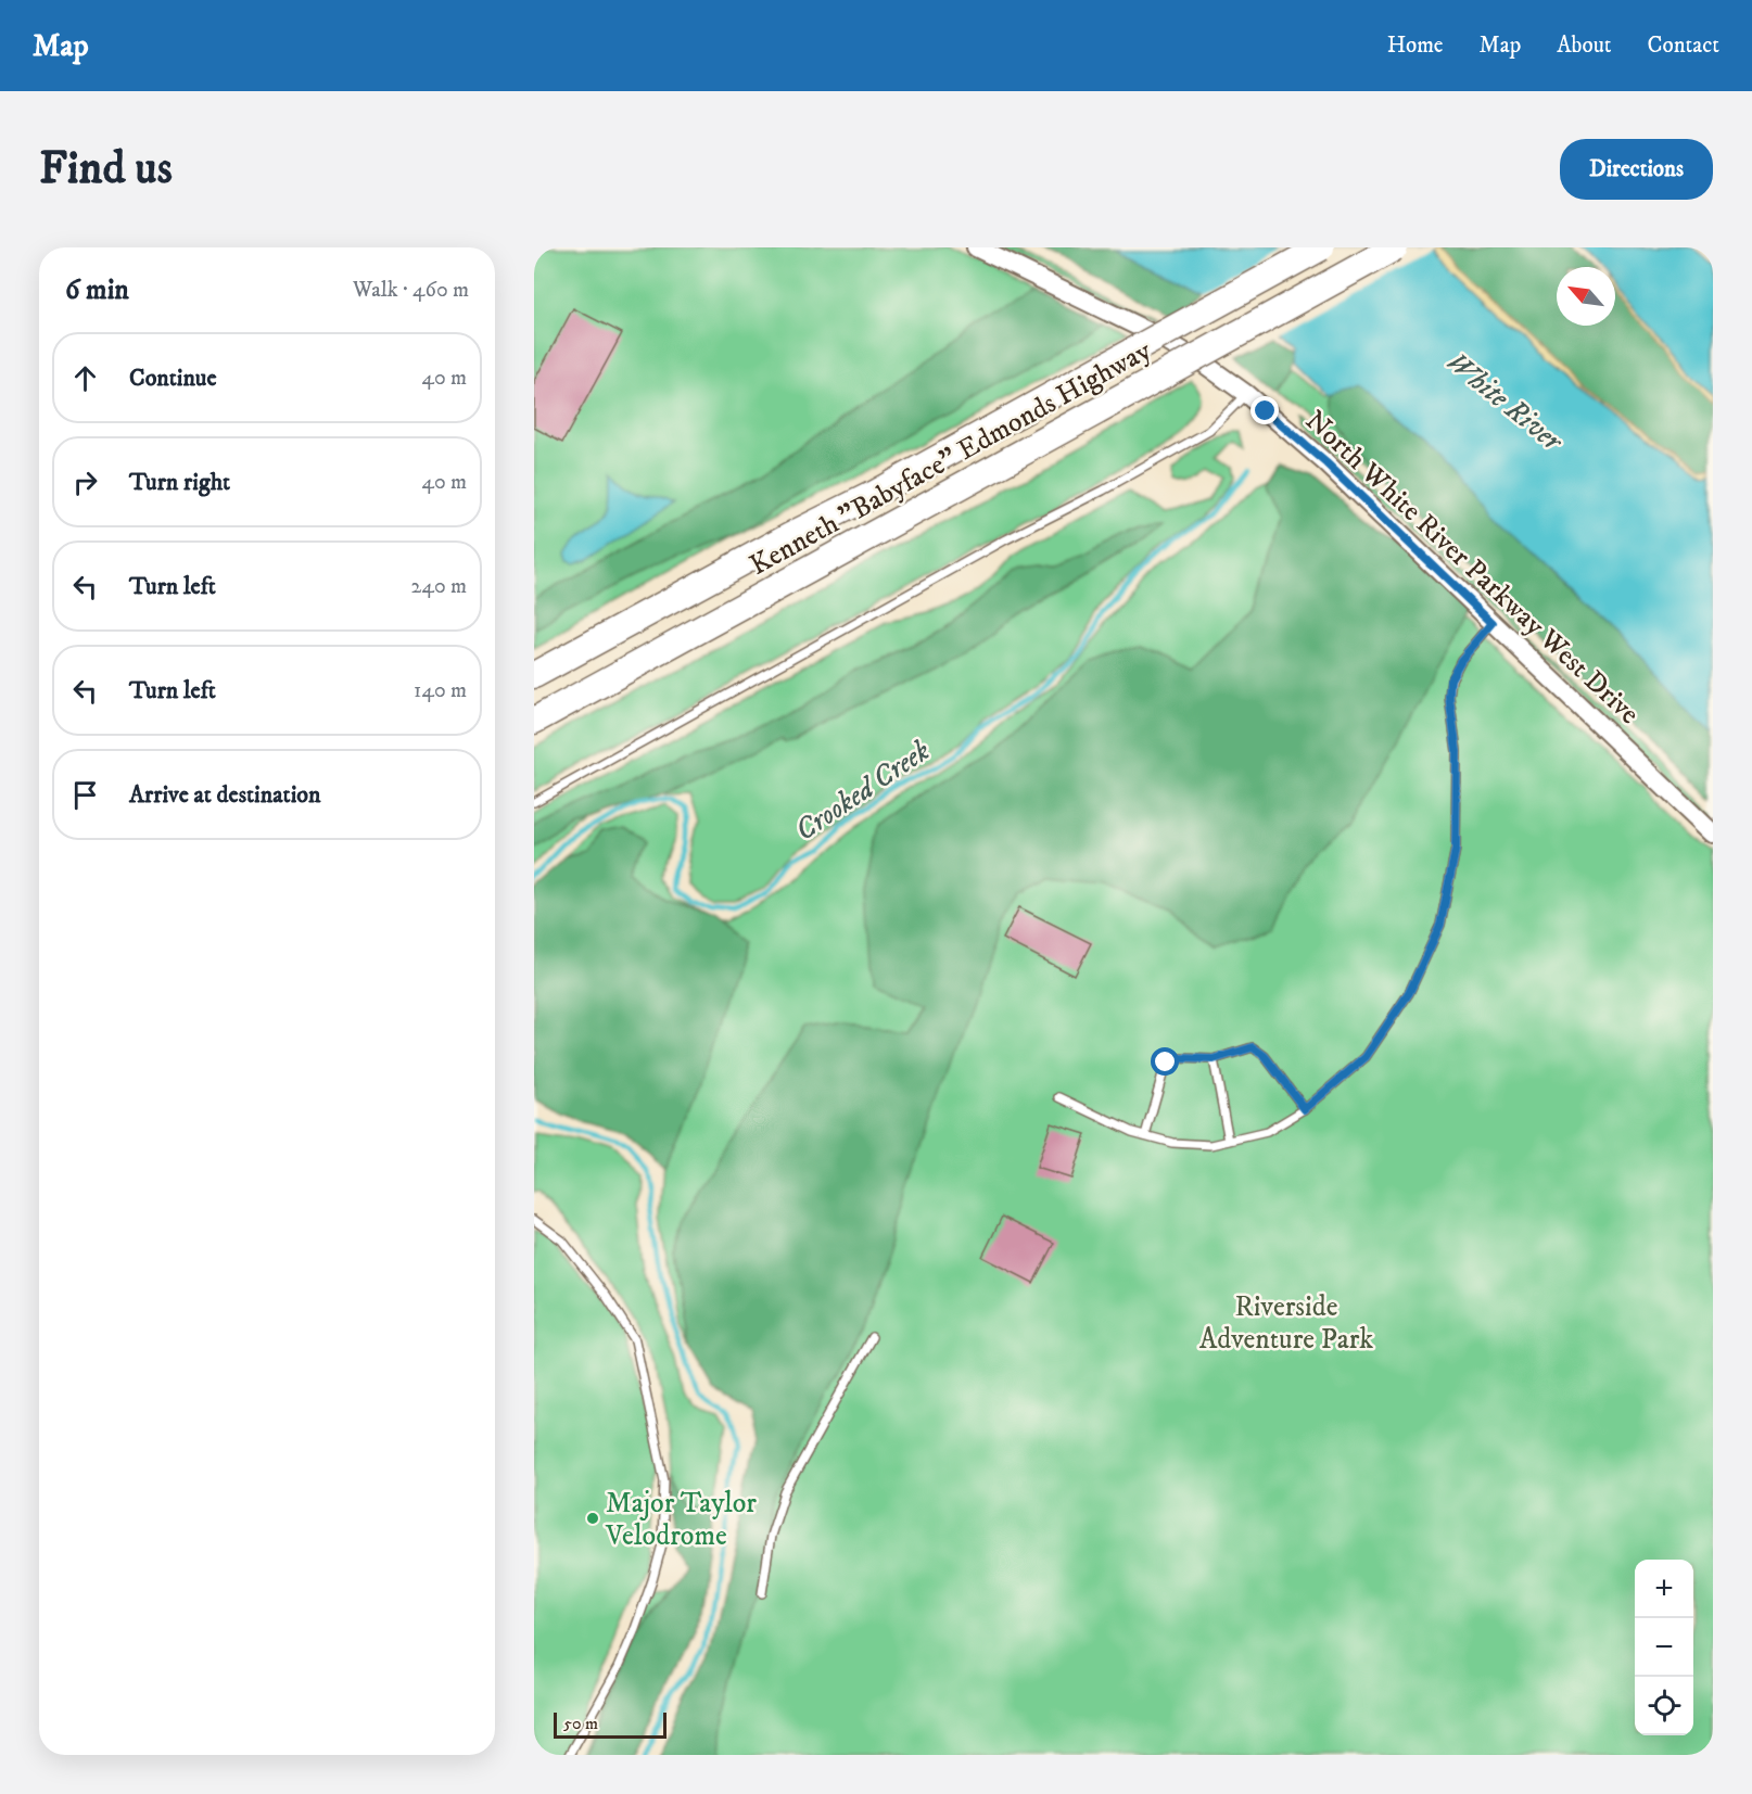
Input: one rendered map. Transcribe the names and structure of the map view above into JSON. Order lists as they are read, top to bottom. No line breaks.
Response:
{"streets":{"highway":["Kenneth \"Babyface\" Edmonds Highway"],"street":["North White River Parkway West Drive"]},"water":["White River","Crooked Creek"],"parks":["Riverside Adventure Park"],"places":["Major Taylor Velodrome"],"scale_bar":"50 m","north":"top left","page":{"header":"Map","nav":["Home","Map","About","Contact"],"buttons":"Directions","title":"Find us","heading":["6 min","Walk · 460 m"],"list":[["Continue","40 m"],["Turn right","40 m"],["Turn left","240 m"],["Turn left","140 m"],"Arrive at destination"],"map_buttons":["+","−"],"scale":"50 m"}}
